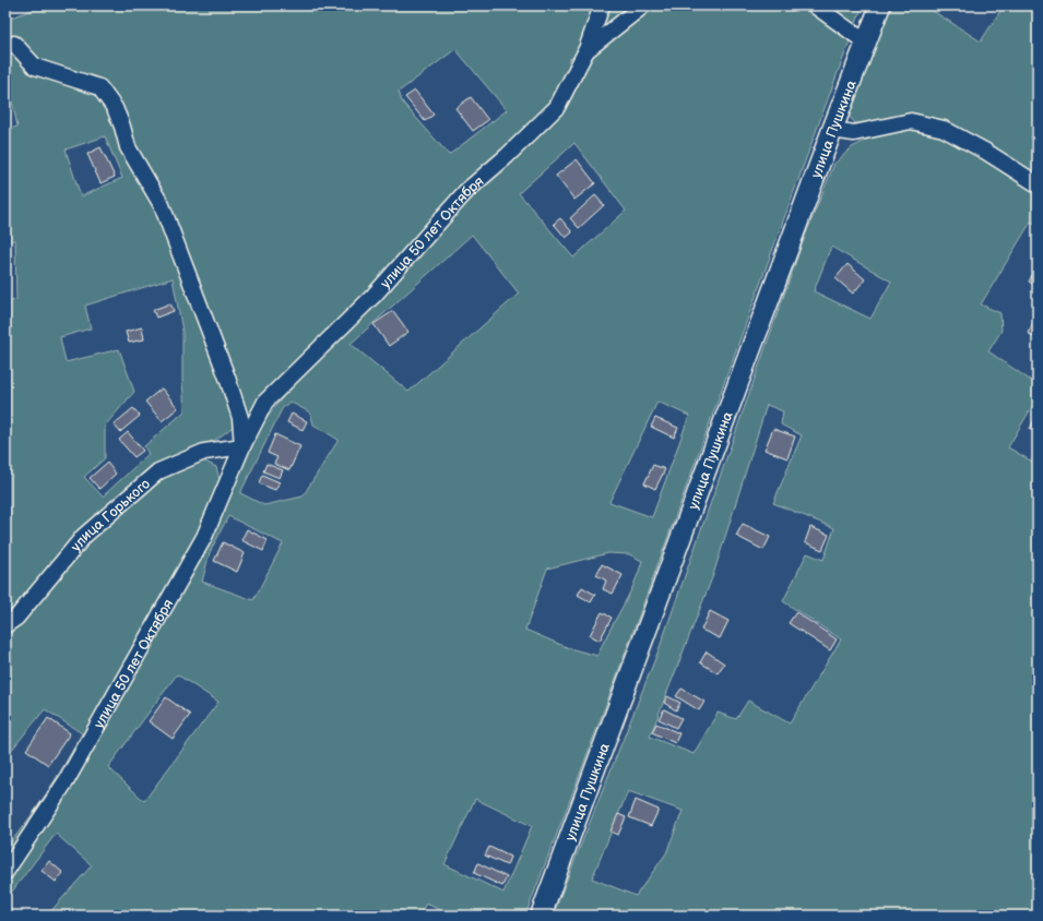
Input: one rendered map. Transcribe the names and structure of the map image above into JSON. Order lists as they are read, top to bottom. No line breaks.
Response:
{"streets":{"street":["улица Пушкина","улица 50 лет Октября","улица Горького"]},"crossings":[["улица 50 лет Октября","улица Горького"]]}
